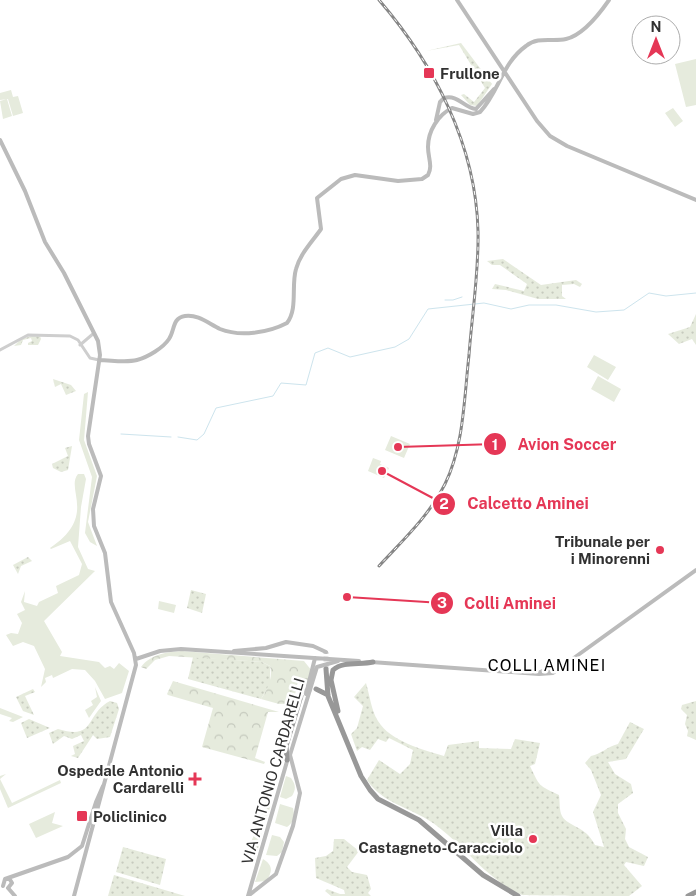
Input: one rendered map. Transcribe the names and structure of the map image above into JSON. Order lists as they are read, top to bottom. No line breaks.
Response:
{"streets":{"main road":["VIA ANTONIO CARDARELLI"]},"districts":["COLLI AMINEI"],"places":{"transit":["Frullone","Policlinico"],"other":["Avion Soccer","Calcetto Aminei","Tribunale per i Minorenni","Colli Aminei","Villa Castagneto-Caracciolo"],"health":["Ospedale Antonio Cardarelli"]},"north":"top"}
